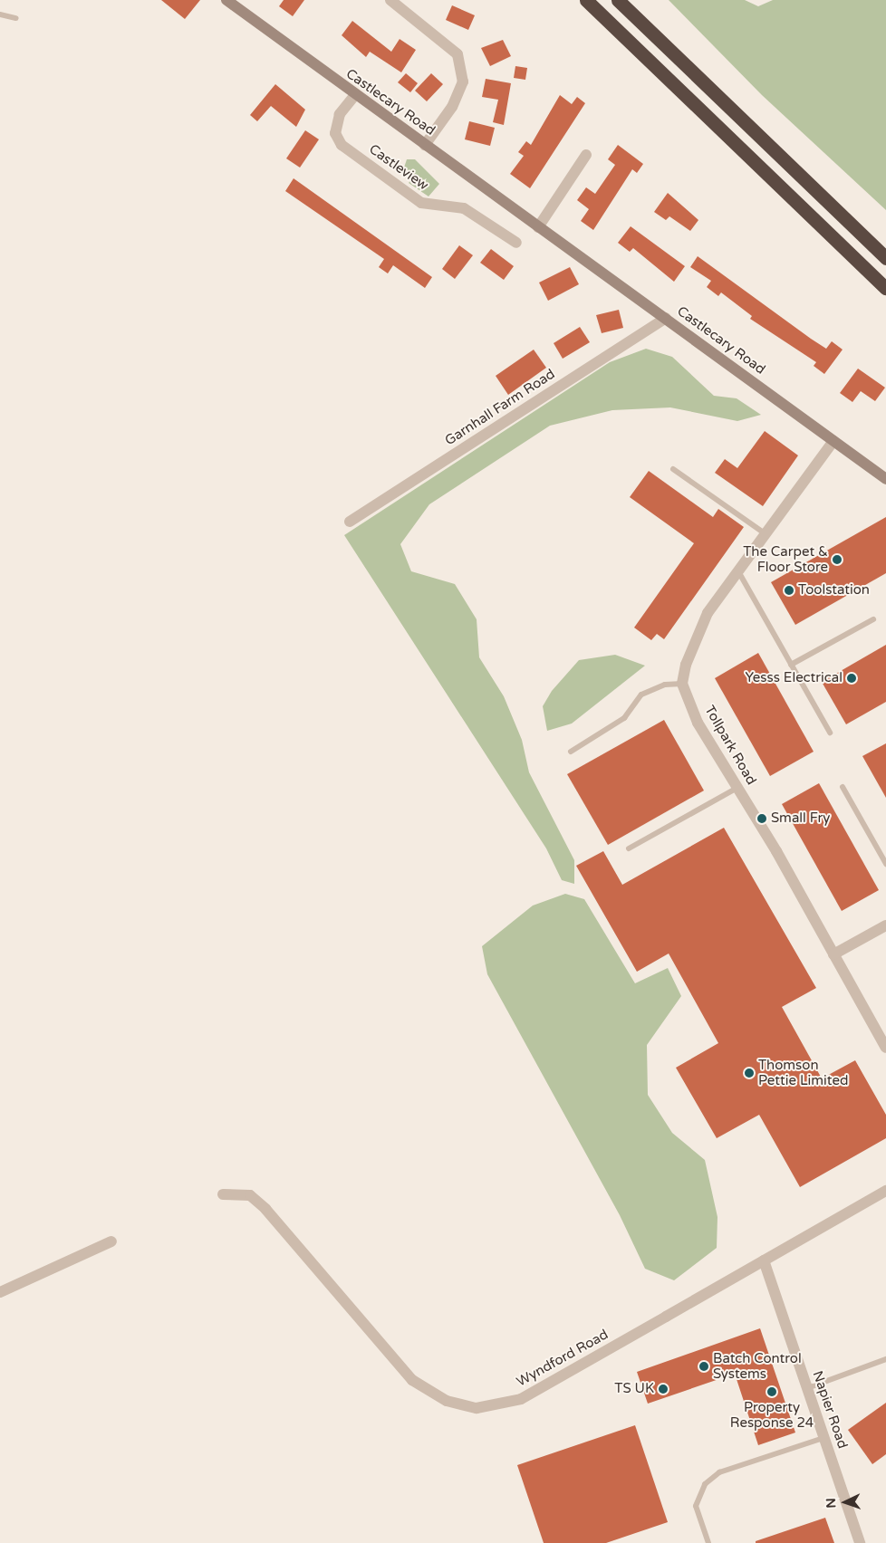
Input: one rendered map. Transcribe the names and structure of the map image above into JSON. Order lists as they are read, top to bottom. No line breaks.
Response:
{"streets":{"main road":["Castlecary Road"],"street":["Castleview","Garnhall Farm Road","Tollpark Road","Wyndford Road","Napier Road"]},"crossings":[["Castlecary Road","Castleview"],["Castlecary Road","Garnhall Farm Road"],["Wyndford Road","Napier Road"]],"places":["The Carpet & Floor Store","Toolstation","Yesss Electrical","Small Fry","Thomson Pettie Limited","Batch Control Systems","TS UK","Property Response 24"],"north":"left"}
